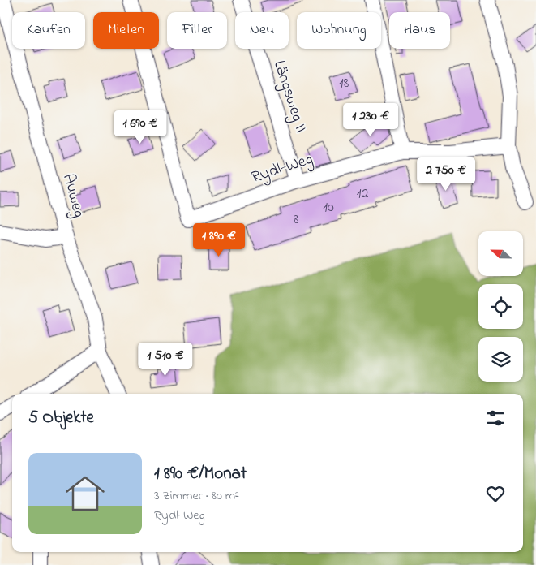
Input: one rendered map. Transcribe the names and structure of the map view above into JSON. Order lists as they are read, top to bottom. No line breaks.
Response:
{"streets":{"street":["Längsweg II","Rydl-Weg","Auweg"]},"crossings":[["Längsweg II","Rydl-Weg"]],"house_numbers":["18","12","10","8"],"north":"left","page":{"chip":["Kaufen","Mieten","Filter","Neu","Wohnung","Haus"],"price":["1 230 €","1 690 €","2 750 €","1 890 €","1 510 €"],"heading":"5 Objekte","list":[{"name":"1 890 €/Monat","note":"3 Zimmer · 80 m² · Rydl-Weg"}]}}
